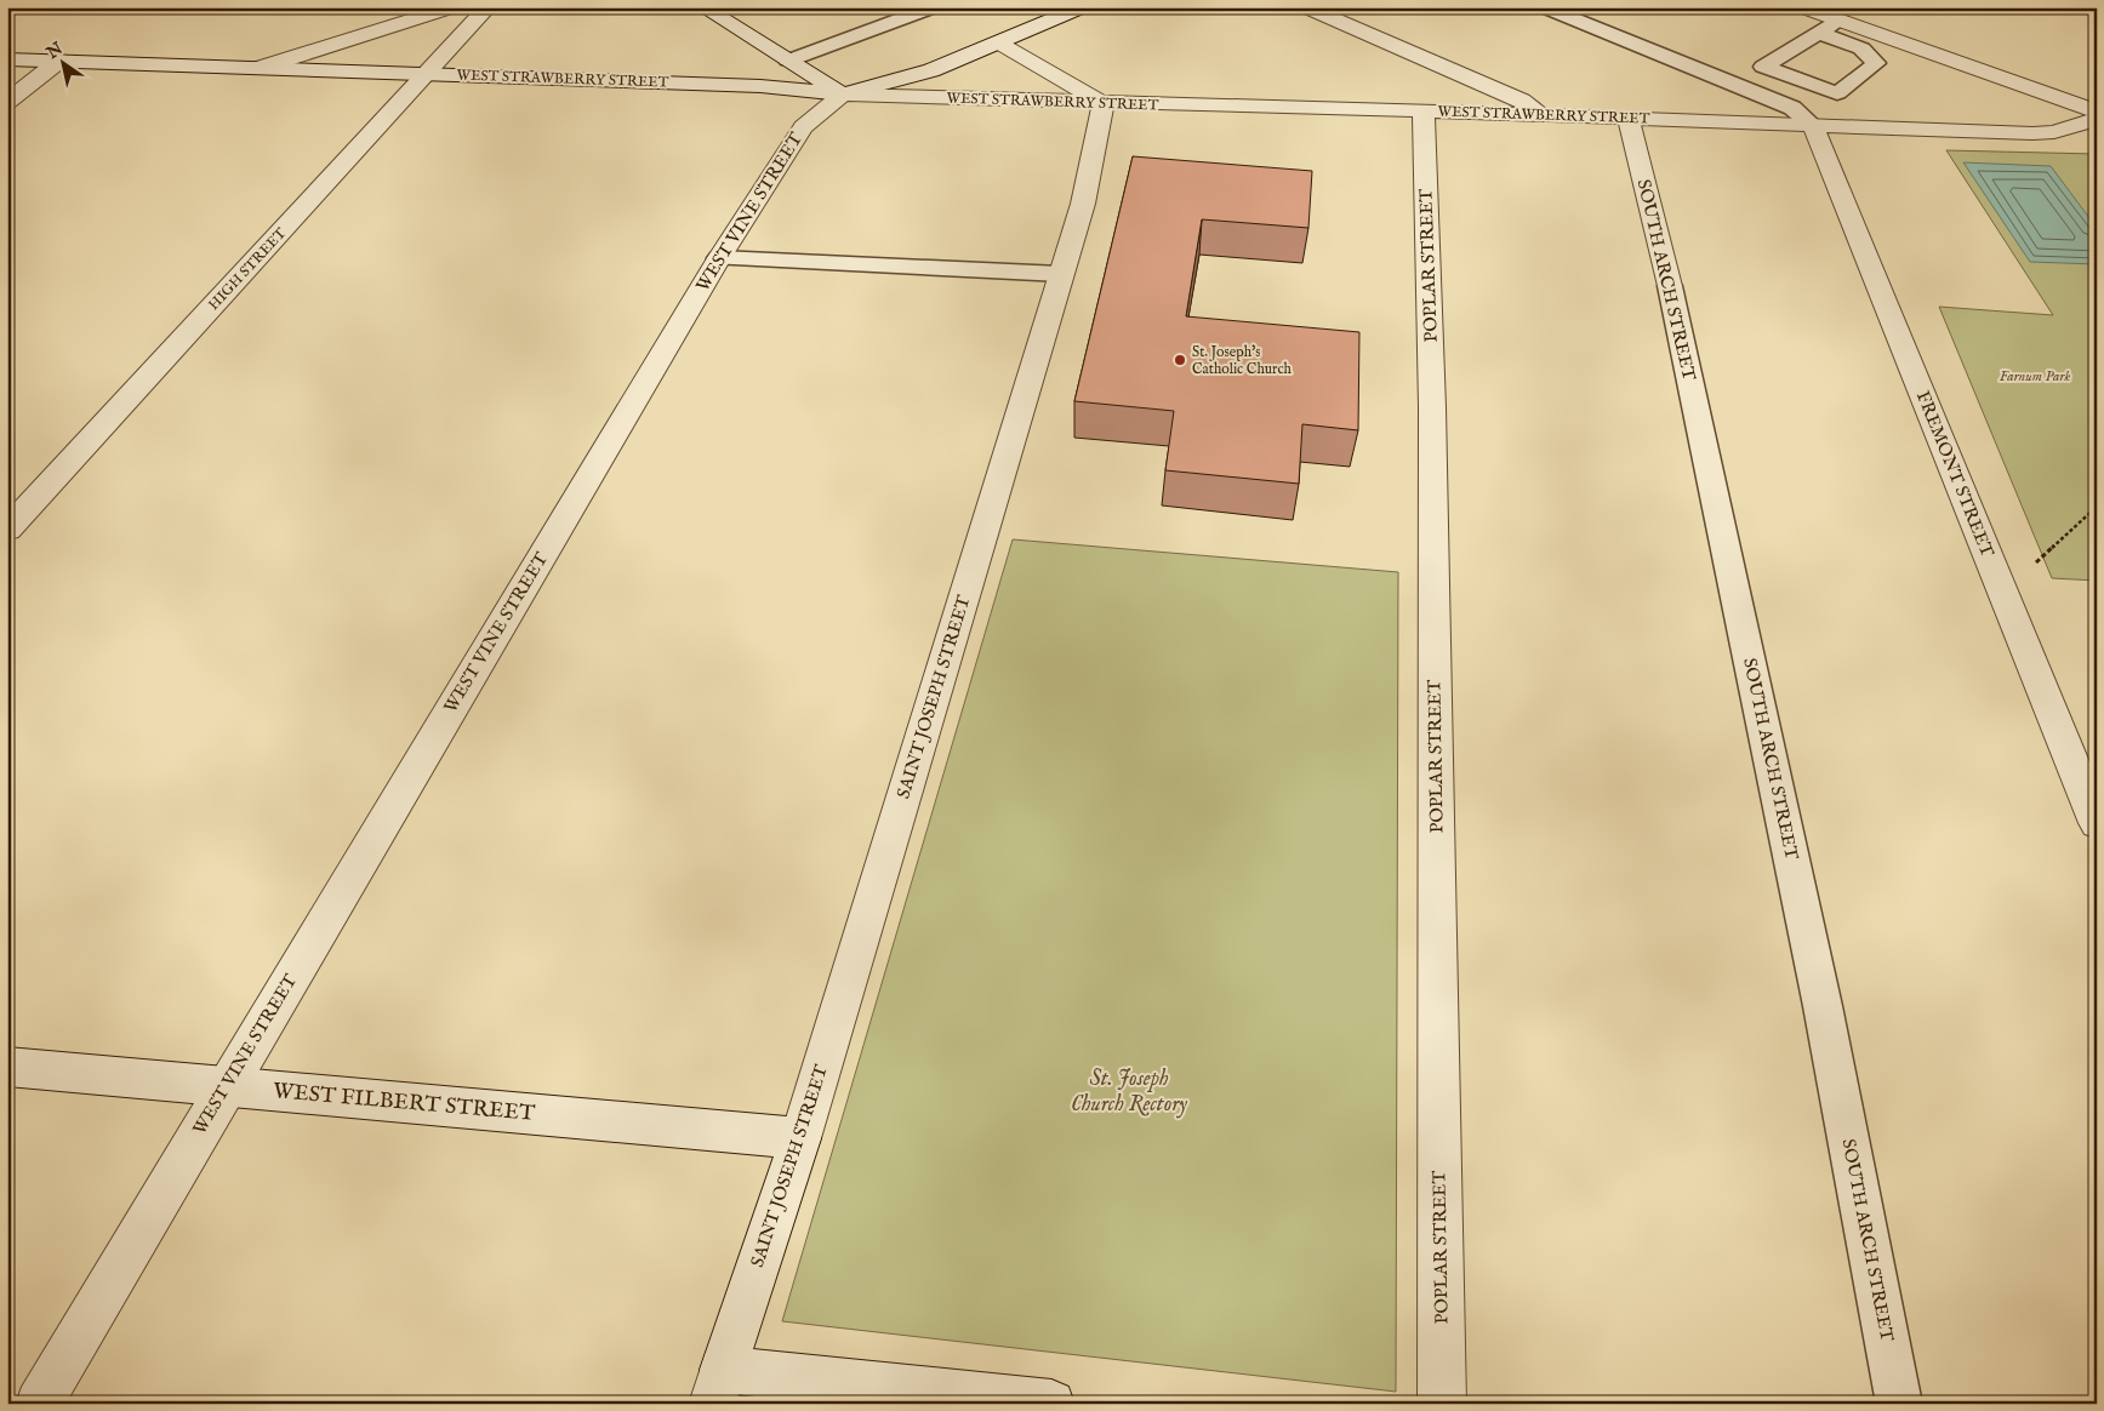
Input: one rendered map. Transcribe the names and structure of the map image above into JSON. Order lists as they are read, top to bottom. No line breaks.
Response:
{"streets":{"street":["WEST STRAWBERRY STREET","WEST VINE STREET","POPLAR STREET","HIGH STREET","SOUTH ARCH STREET","FREMONT STREET","SAINT JOSEPH STREET","WEST FILBERT STREET"]},"crossings":[["WEST STRAWBERRY STREET","WEST VINE STREET"],["WEST STRAWBERRY STREET","POPLAR STREET"],["WEST STRAWBERRY STREET","HIGH STREET"],["WEST STRAWBERRY STREET","SOUTH ARCH STREET"],["WEST STRAWBERRY STREET","FREMONT STREET"],["WEST STRAWBERRY STREET","SAINT JOSEPH STREET"],["WEST VINE STREET","WEST FILBERT STREET"],["SAINT JOSEPH STREET","WEST FILBERT STREET"]],"parks":["Farnum Park","St. Joseph Church Rectory"],"places":["St. Joseph's Catholic Church"],"north":"top left"}
